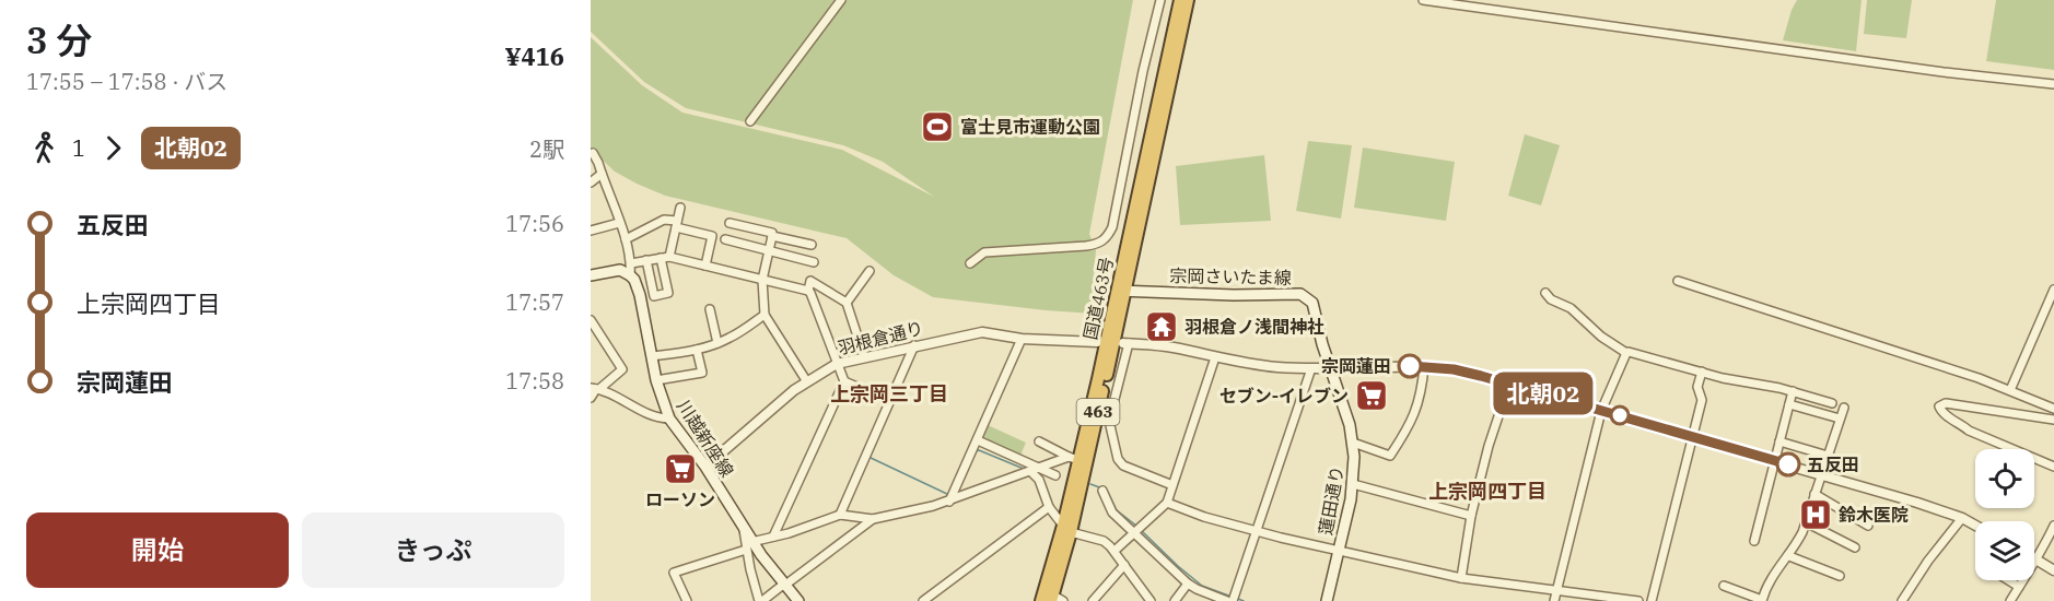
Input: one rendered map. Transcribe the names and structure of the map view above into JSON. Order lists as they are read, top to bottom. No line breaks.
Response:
{"streets":{"highway":["国道463号","463"],"main road":["宗岡さいたま線","川越新座線","蓮田通り"],"street":["羽根倉通り"]},"crossings":[["宗岡さいたま線","国道463号"],["宗岡さいたま線","蓮田通り"],["羽根倉通り","川越新座線"]],"districts":["上宗岡三丁目","上宗岡四丁目"],"places":{"sports":["富士見市運動公園"],"temple":["羽根倉ノ浅間神社"],"other":["宗岡蓮田","五反田"],"supermarket":["セブン-イレブン","ローソン"],"hospital":["鈴木医院"]},"lines":["bus line 北朝02"],"page":{"heading":["3 分","17:55 – 17:58 · バス","¥416"],"on_map":"北朝02","legs":["1","北朝02","2駅"],"list":[{"name":"五反田","value":"17:56"},{"name":"上宗岡四丁目","value":"17:57"},{"name":"宗岡蓮田","value":"17:58"}],"buttons":["開始","きっぷ"]}}
